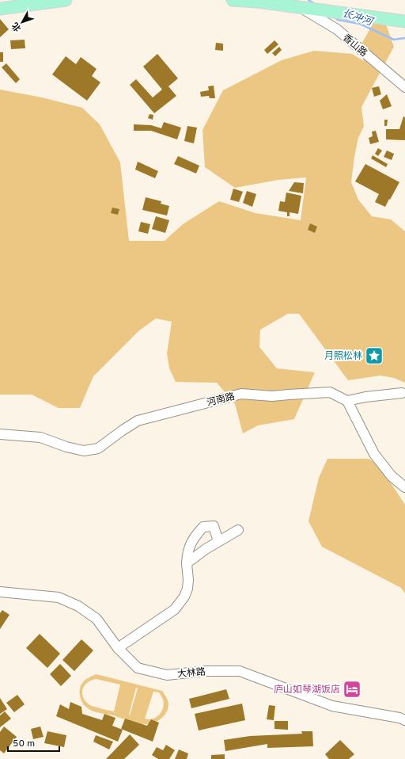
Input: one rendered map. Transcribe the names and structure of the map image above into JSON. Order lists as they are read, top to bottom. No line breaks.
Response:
{"streets":{"street":["香山路","河南路","大林路"]},"water":["长冲河"],"places":{"place":["月照松林"],"hotel":["庐山如琴湖饭店"]},"scale_bar":"50 m","north":"bottom left"}
